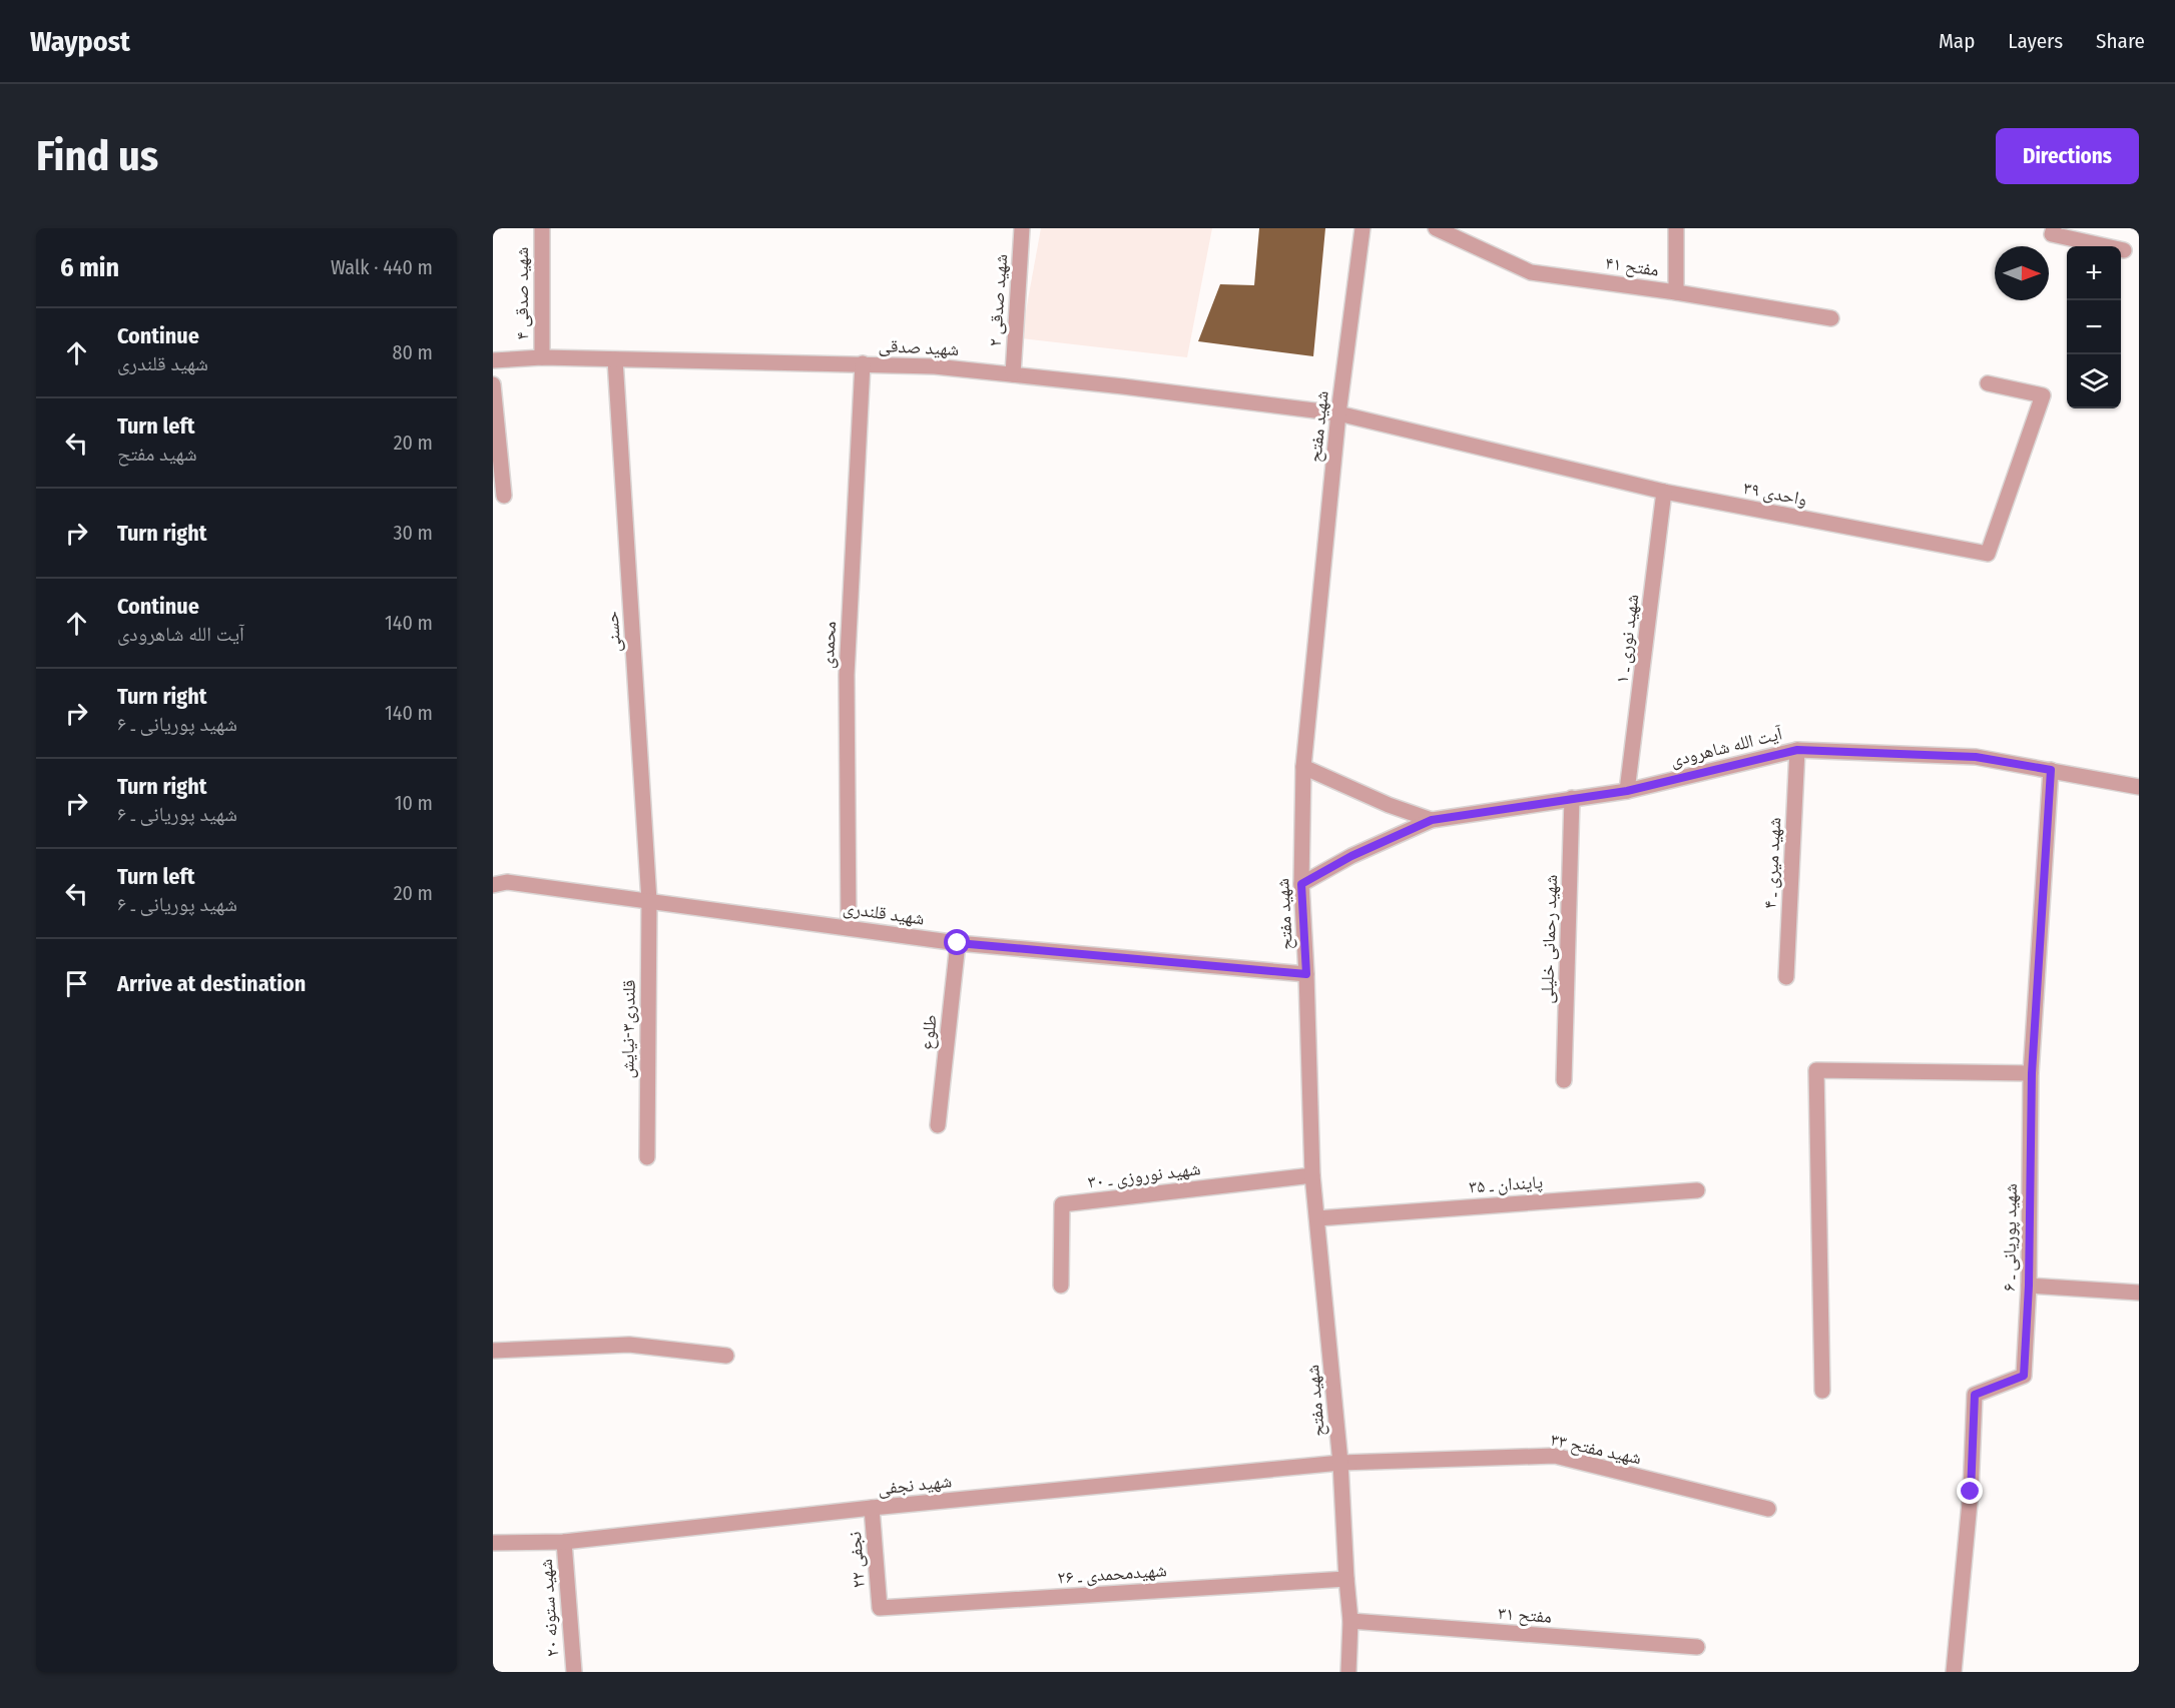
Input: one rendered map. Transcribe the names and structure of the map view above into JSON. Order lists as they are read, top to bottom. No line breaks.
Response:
{"streets":{"street":["مفتح ۴۱","شهید صدقی ۴","شهید صدقی ۲","شهید صدقی","شهید مفتح","واحدی ۳۹","حسنی","شهید نوری ـ ۱","محمدی","آیت الله شاهرودی","شهید میری ـ ۴","شهید قلندری","شهید رحمانی خلیلی","قلندری۳-نیایش","طلوع","شهید نوروزی ـ ۳۰","پایندان ـ ۳۵","شهید پوریانی ـ ۶","شهید مفتح ۳۳","شهید نجفی","نجفی ۲۲","شهیدمحمدی ـ ۲۶","شهید ستونه ۲۰","مفتح ۳۱"]},"crossings":[["شهید صدقی ۴","شهید صدقی"],["شهید صدقی ۲","شهید صدقی"],["شهید صدقی","شهید مفتح"],["شهید صدقی","واحدی ۳۹"],["شهید صدقی","حسنی"],["شهید صدقی","محمدی"],["شهید مفتح","واحدی ۳۹"],["شهید مفتح","شهید قلندری"],["شهید مفتح","شهید نوروزی ـ ۳۰"],["شهید مفتح","پایندان ـ ۳۵"],["شهید مفتح","شهید مفتح ۳۳"],["شهید مفتح","شهید نجفی"],["شهید مفتح","شهیدمحمدی ـ ۲۶"],["شهید مفتح","مفتح ۳۱"],["واحدی ۳۹","شهید نوری ـ ۱"],["حسنی","شهید قلندری"],["حسنی","قلندری۳-نیایش"],["شهید نوری ـ ۱","آیت الله شاهرودی"],["محمدی","شهید قلندری"],["آیت الله شاهرودی","شهید میری ـ ۴"],["آیت الله شاهرودی","شهید رحمانی خلیلی"],["آیت الله شاهرودی","شهید پوریانی ـ ۶"],["شهید قلندری","قلندری۳-نیایش"],["شهید قلندری","طلوع"],["شهید مفتح ۳۳","شهید نجفی"],["شهید نجفی","نجفی ۲۲"],["شهید نجفی","شهید ستونه ۲۰"],["نجفی ۲۲","شهیدمحمدی ـ ۲۶"]],"north":"right","page":{"header":"Waypost","nav":["Map","Layers","Share"],"buttons":"Directions","title":"Find us","heading":["6 min","Walk · 440 m"],"map_buttons":["+","−"],"list":[["Continue","شهید قلندری","80 m"],["Turn left","شهید مفتح","20 m"],["Turn right","30 m"],["Continue","آیت الله شاهرودی","140 m"],["Turn right","شهید پوریانی ـ ۶","140 m"],["Turn right","شهید پوریانی ـ ۶","10 m"],["Turn left","شهید پوریانی ـ ۶","20 m"],"Arrive at destination"]}}
